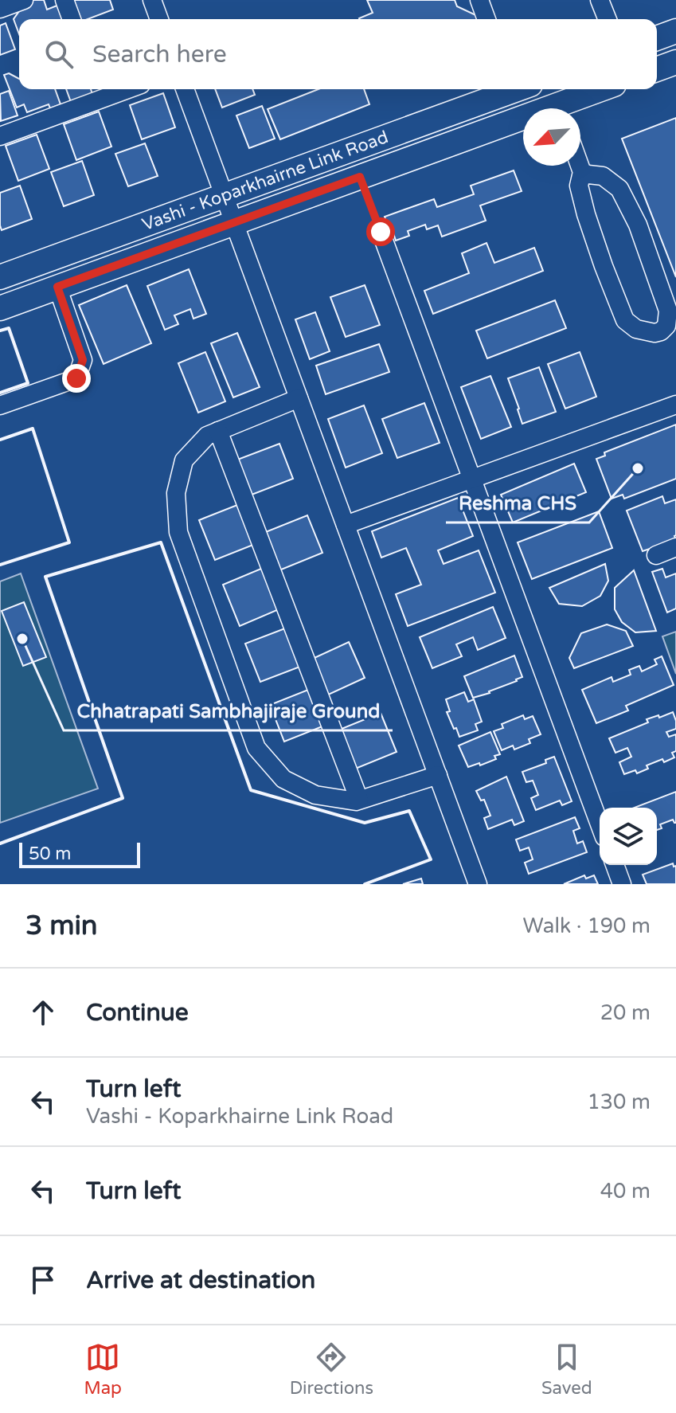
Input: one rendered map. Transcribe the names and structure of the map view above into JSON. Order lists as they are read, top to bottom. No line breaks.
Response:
{"streets":{"main road":["Vashi - Koparkhairne Link Road"]},"places":["Reshma CHS","Chhatrapati Sambhajiraje Ground"],"scale_bar":"50 m","north":"bottom left","page":{"search":"Search here","scale":"50 m","heading":["3 min","Walk · 190 m"],"list":[["Continue","20 m"],["Turn left","Vashi - Koparkhairne Link Road","130 m"],["Turn left","40 m"],"Arrive at destination"],"nav":["Map","Directions","Saved"]}}
